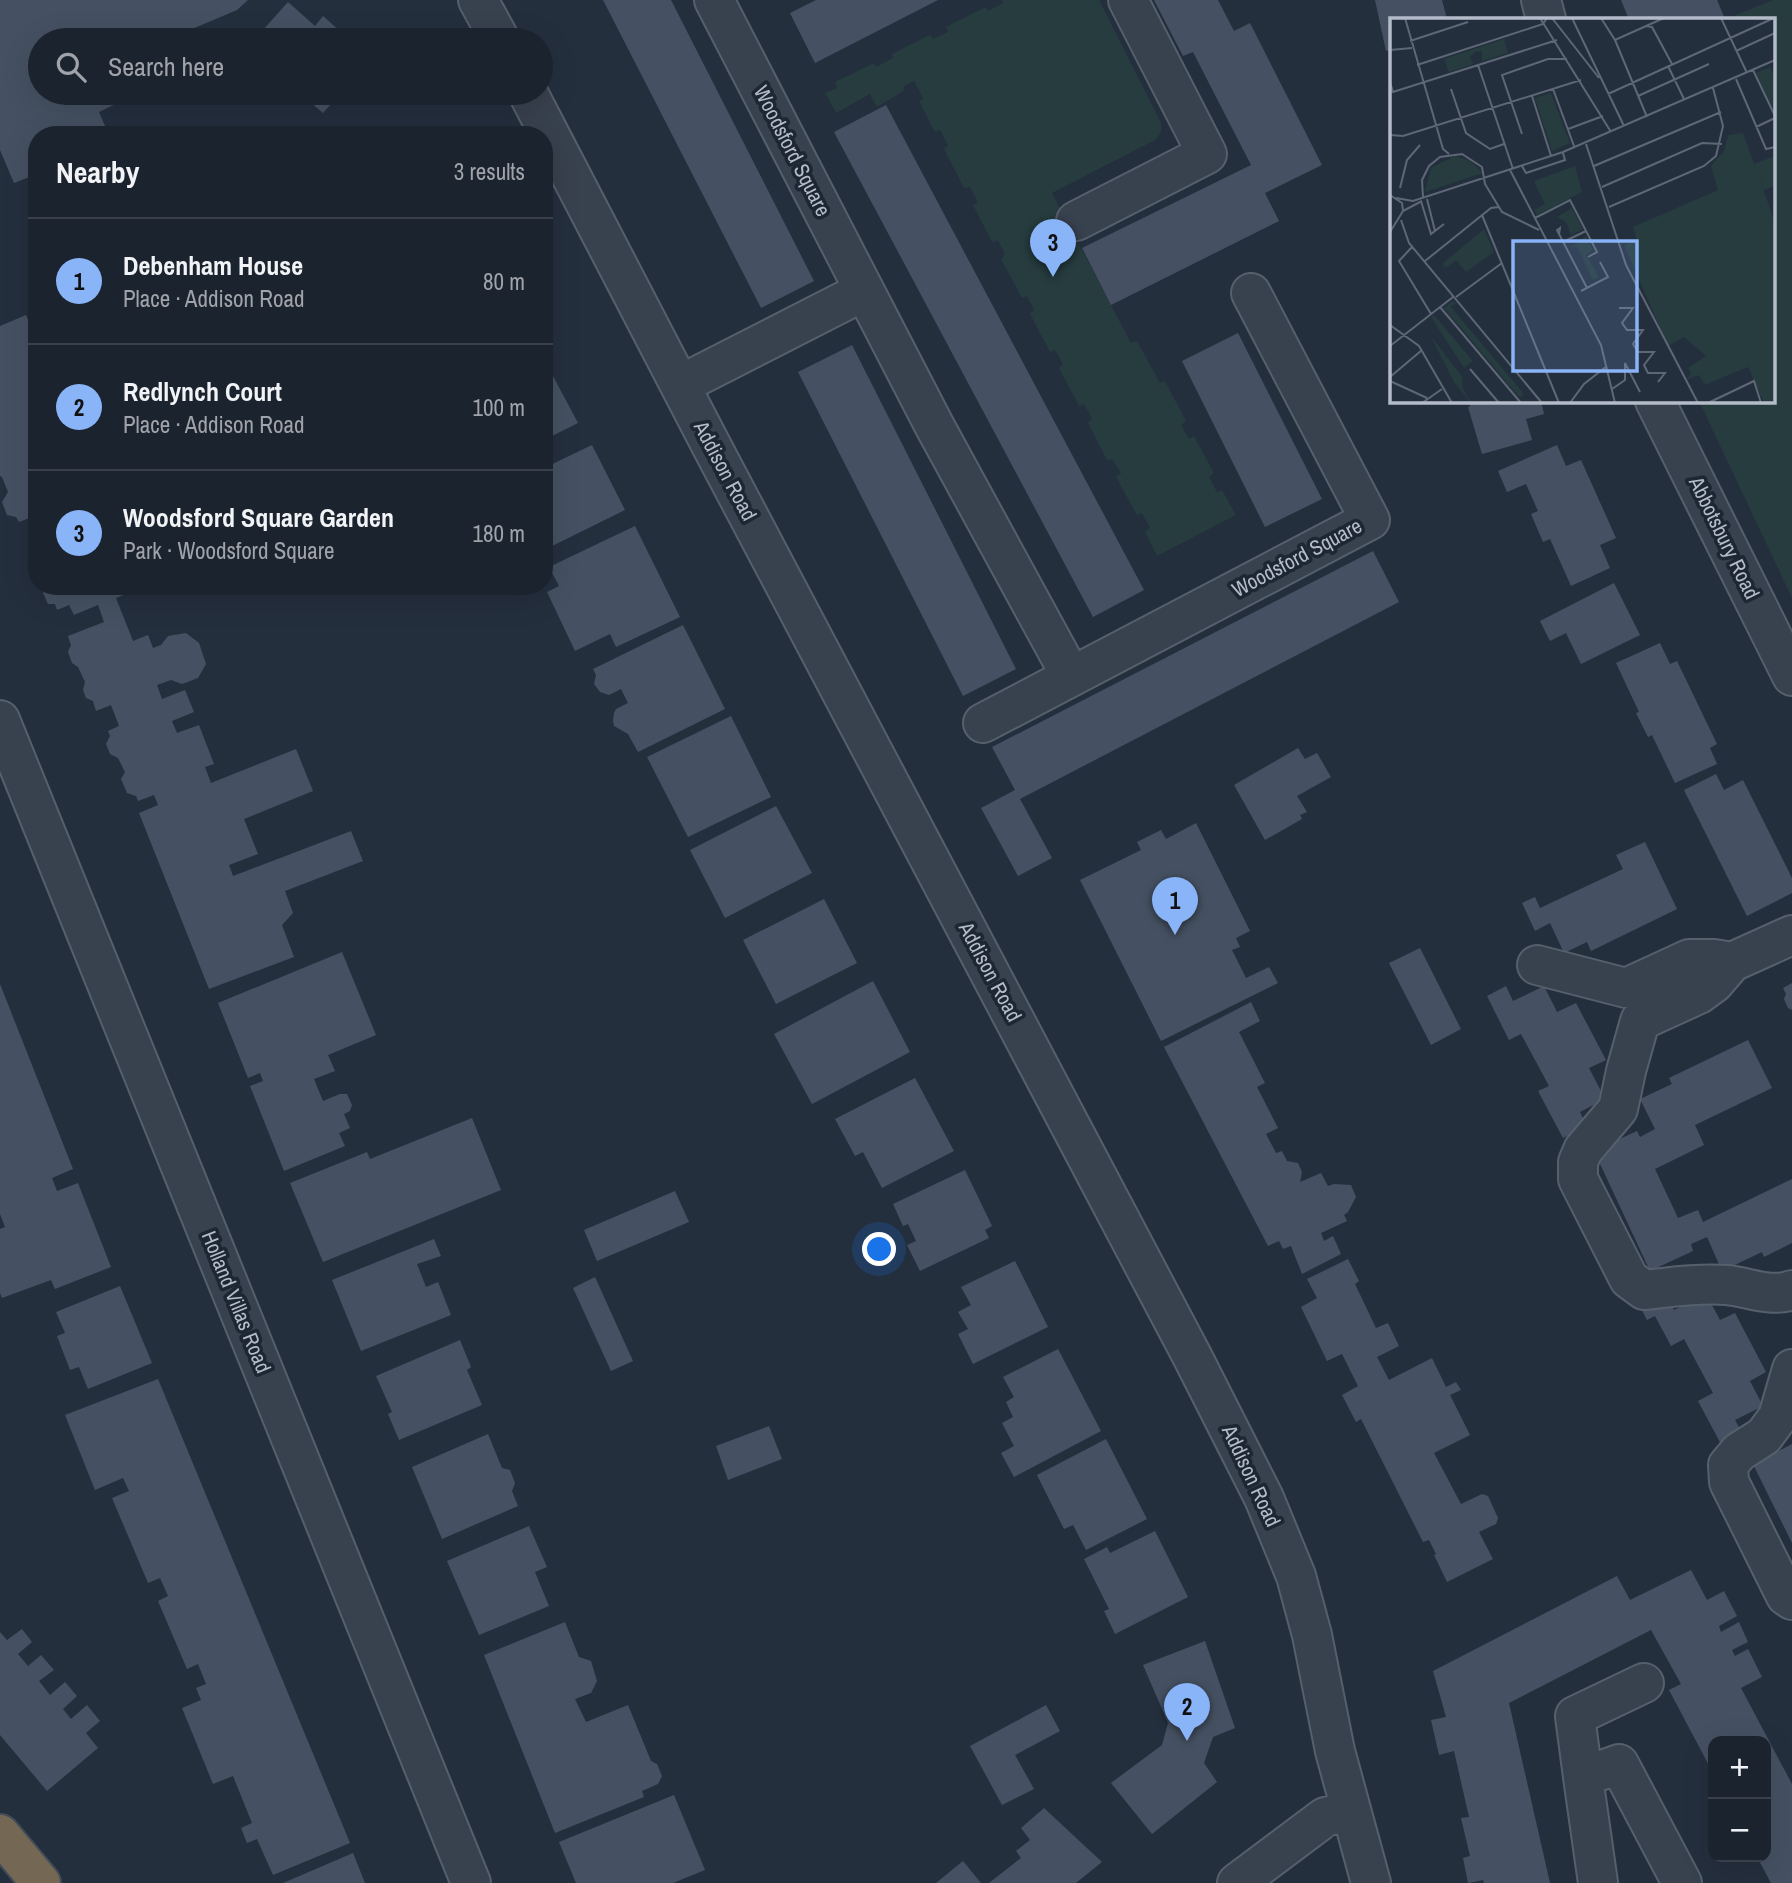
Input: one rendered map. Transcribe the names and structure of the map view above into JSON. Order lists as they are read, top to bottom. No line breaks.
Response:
{"streets":{"street":["Woodsford Square","Addison Road","Abbotsbury Road","Holland Villas Road"]},"page":{"search":"Search here","heading":["Nearby","3 results"],"list":[{"mark":"1","name":"Debenham House","note":"Place · Addison Road","value":"80 m"},{"mark":"2","name":"Redlynch Court","note":"Place · Addison Road","value":"100 m"},{"mark":"3","name":"Woodsford Square Garden","note":"Park · Woodsford Square","value":"180 m"}],"pins":["3","1","2"],"map_buttons":["+","−"]}}
